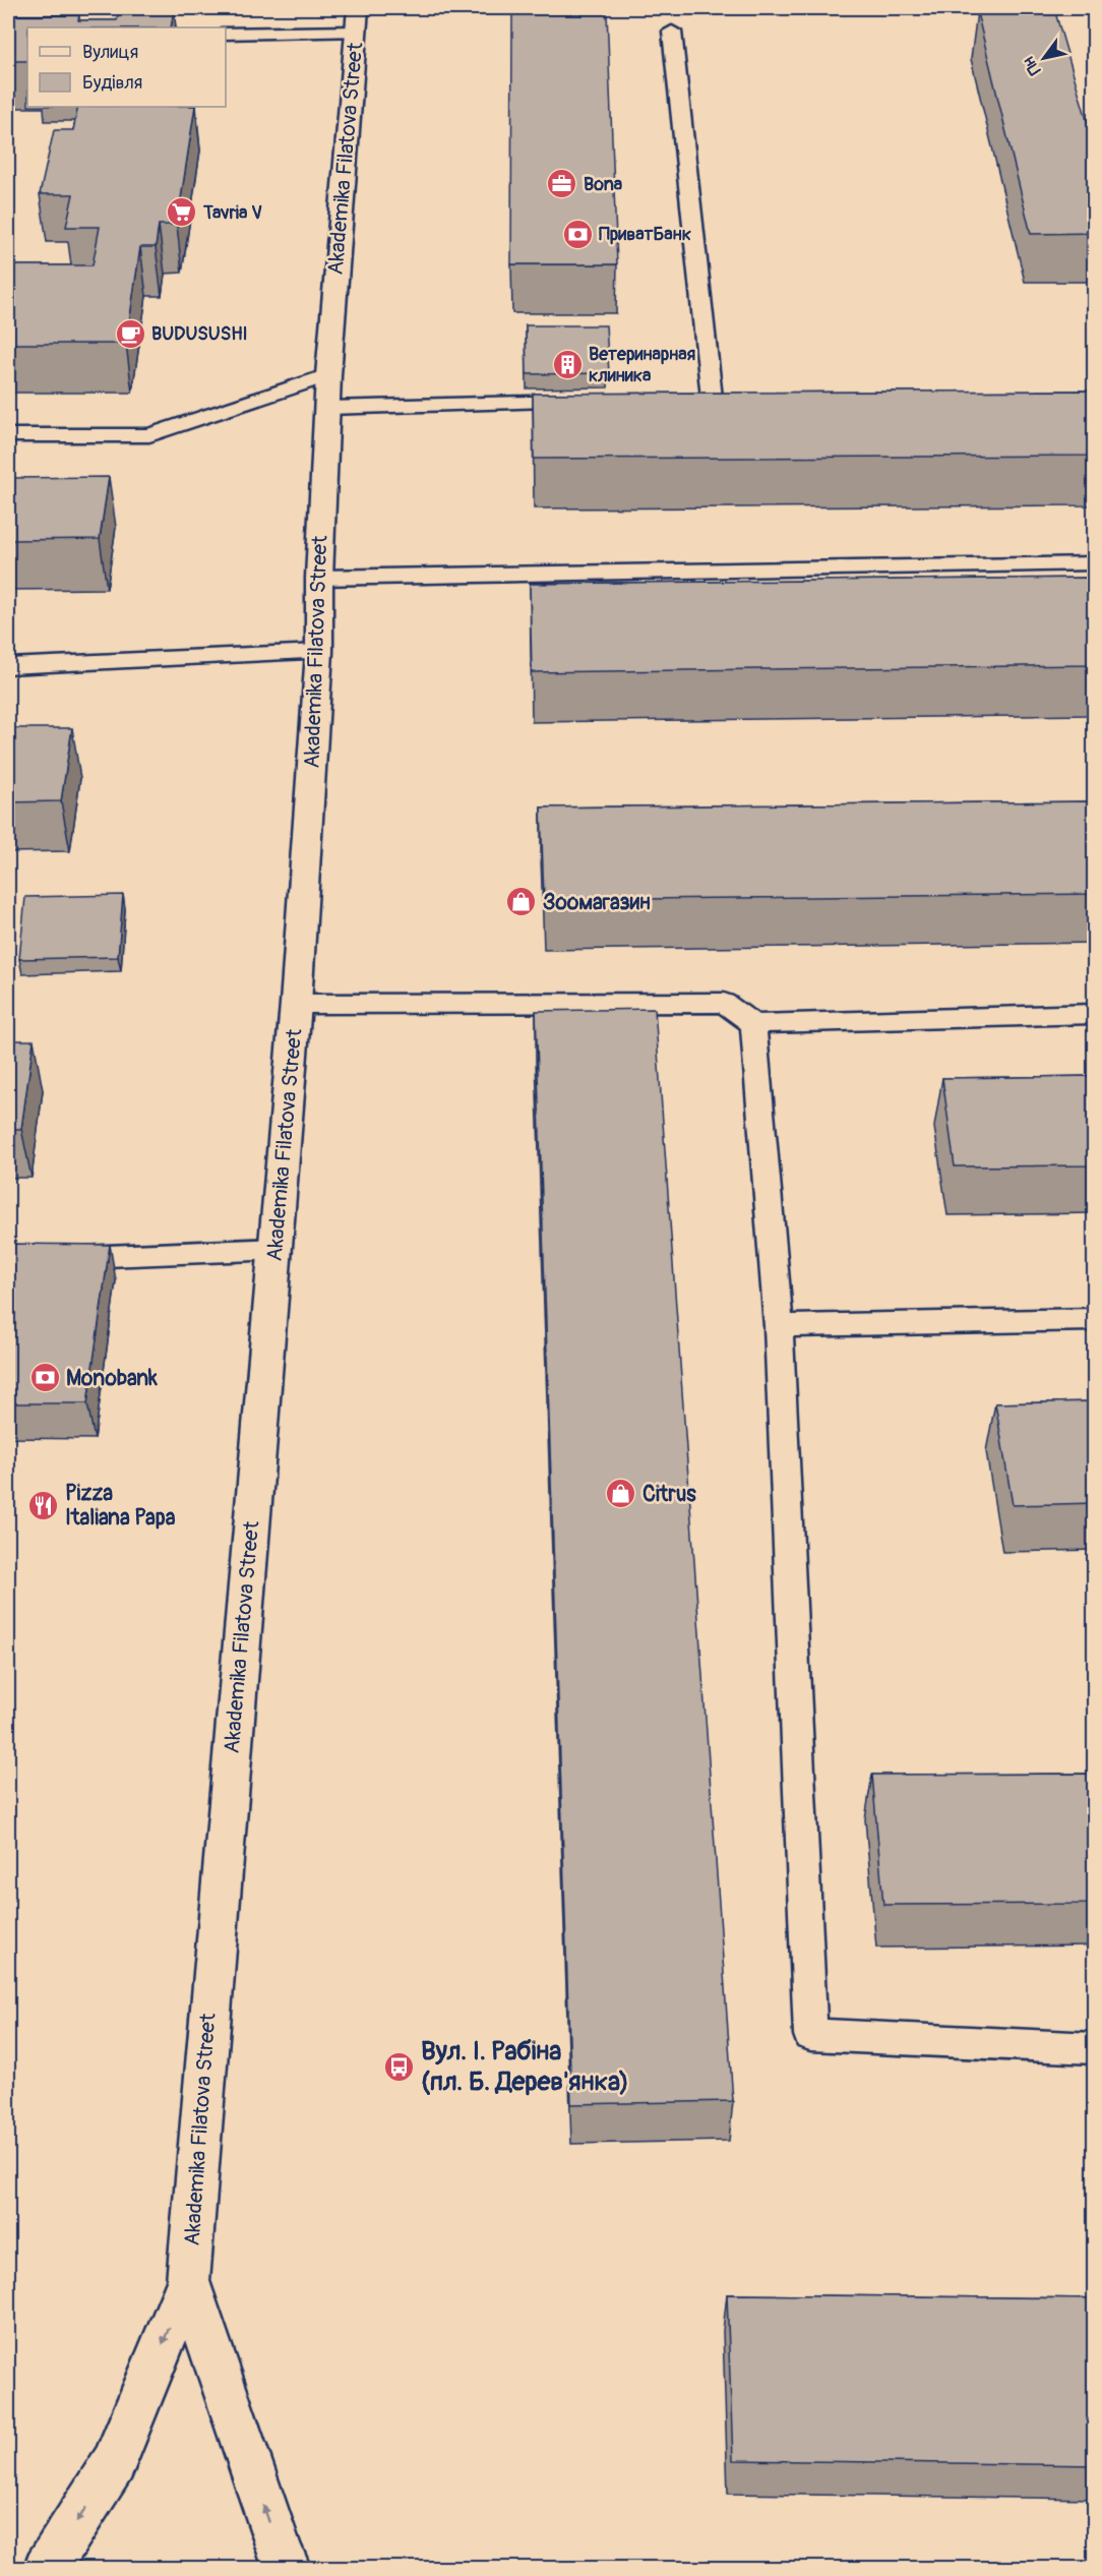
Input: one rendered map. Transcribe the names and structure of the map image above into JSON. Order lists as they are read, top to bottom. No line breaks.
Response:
{"streets":{"main road":["Akademika Filatova Street"]},"places":{"office":["Bona"],"supermarket":["Tavria V"],"bank":["ПриватБанк","Monobank"],"cafe":["BUDUSUSHI"],"building":["Ветеринарная клиника"],"shop":["Зоомагазин","Citrus"],"restaurant":["Pizza Italiana Papa"],"bus stop":["Вул. І. Рабіна (пл. Б. Дерев'янка)"]},"legend":["Вулиця","Будівля"],"north":"bottom left"}
